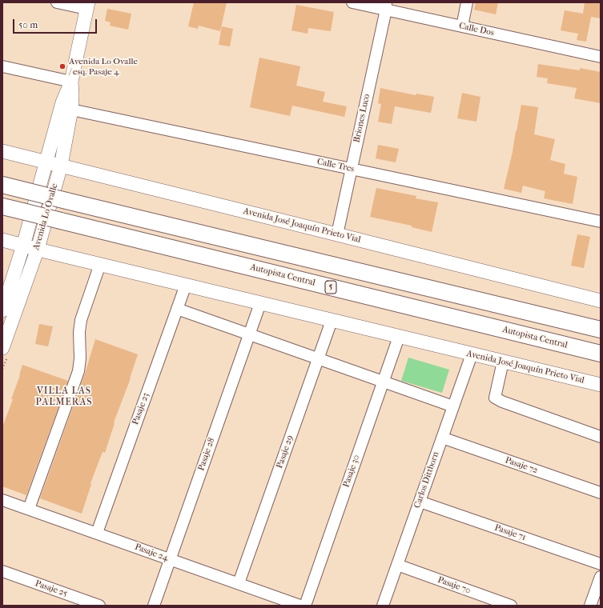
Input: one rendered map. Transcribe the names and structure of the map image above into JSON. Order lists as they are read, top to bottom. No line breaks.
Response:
{"streets":{"highway":["Autopista Central","5"],"main road":["Avenida Lo Ovalle","Avenida José Joaquín Prieto Vial"],"street":["Calle Dos","Briones Luco","Calle Tres","Pasaje 23","Pasaje 29","Pasaje 28","Pasaje 72","Pasaje 30","Carlos Dittborn","Pasaje 71","Pasaje 24","Pasaje 70","Pasaje 25"]},"crossings":[["Calle Dos","Briones Luco"],["Briones Luco","Calle Tres"],["Briones Luco","Avenida José Joaquín Prieto Vial"],["Calle Tres","Avenida Lo Ovalle"],["Avenida Lo Ovalle","Avenida José Joaquín Prieto Vial"],["Avenida José Joaquín Prieto Vial","Pasaje 23"],["Avenida José Joaquín Prieto Vial","Pasaje 29"],["Avenida José Joaquín Prieto Vial","Pasaje 28"],["Avenida José Joaquín Prieto Vial","Pasaje 30"],["Avenida José Joaquín Prieto Vial","Carlos Dittborn"],["Pasaje 23","Pasaje 24"],["Pasaje 29","Pasaje 24"],["Pasaje 28","Pasaje 24"],["Pasaje 72","Carlos Dittborn"],["Carlos Dittborn","Pasaje 71"],["Carlos Dittborn","Pasaje 70"]],"districts":["VILLA LAS PALMERAS"],"places":["Avenida Lo Ovalle / esq. Pasaje 4"],"scale_bar":"50 m"}
